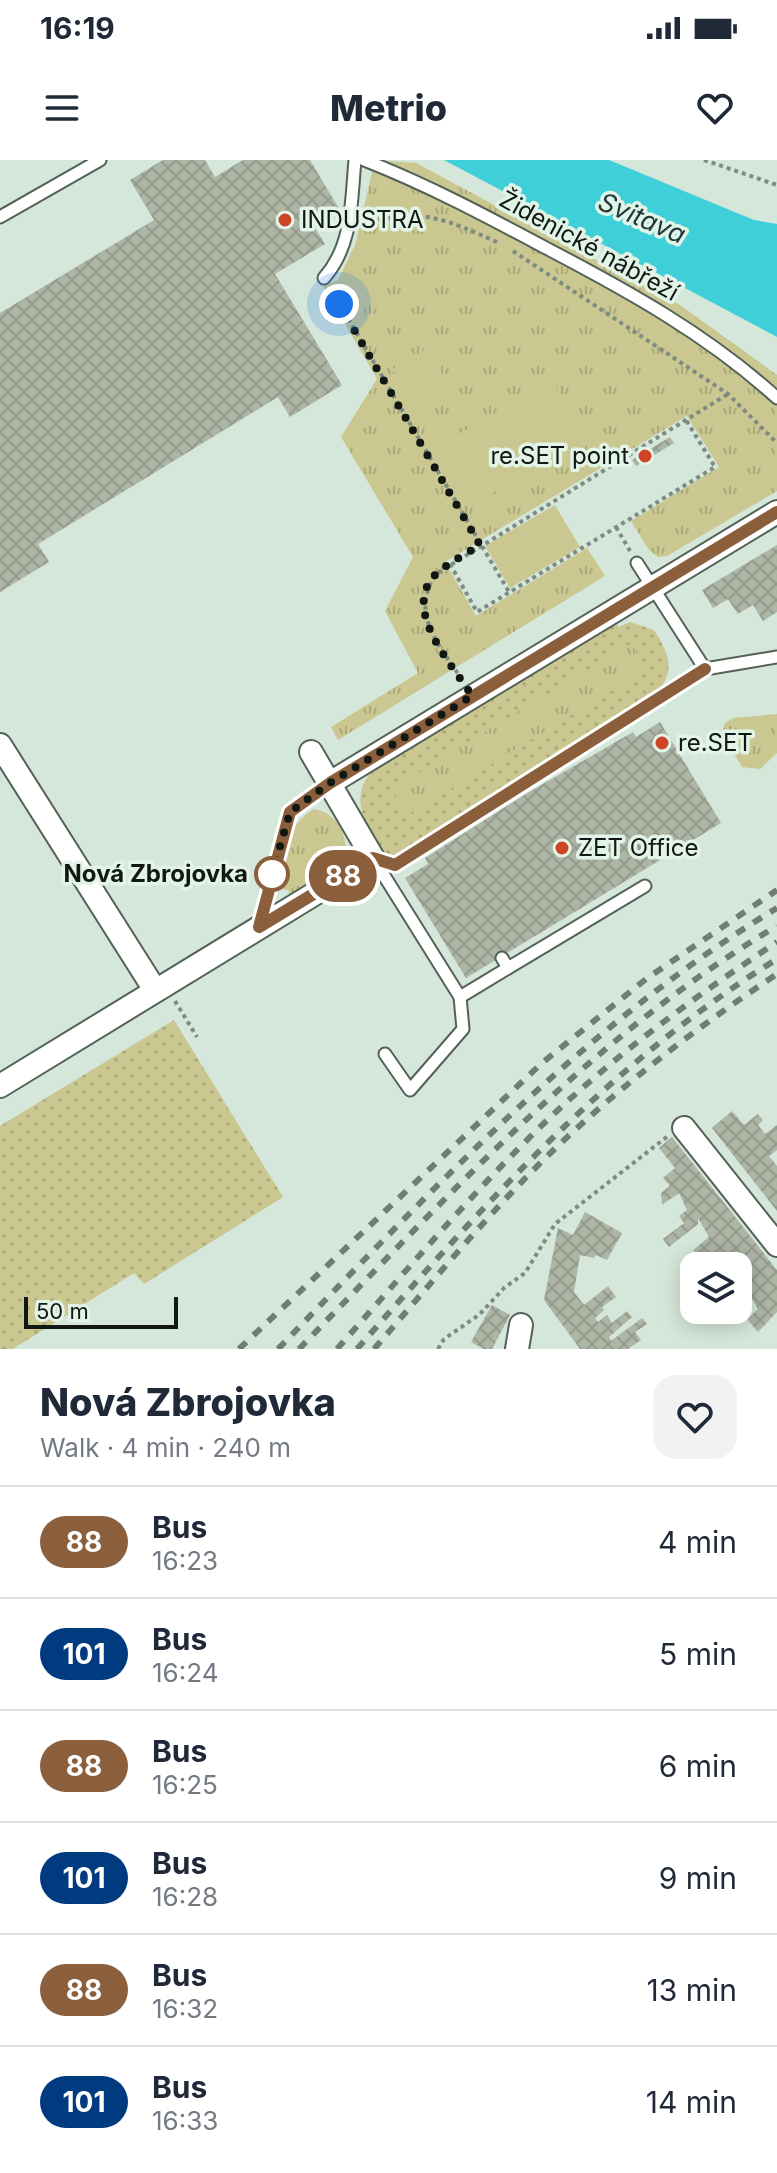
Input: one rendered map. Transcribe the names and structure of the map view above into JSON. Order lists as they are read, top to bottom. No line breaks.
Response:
{"streets":{"lane":["Židenické nábřeží"]},"water":["Svitava"],"places":["INDUSTRA","re.SET point","re.SET","ZET Office","Nová Zbrojovka"],"lines":["bus line 88"],"scale_bar":"50 m","page":{"status":"16:19","header":"Metrio","on_map":"88","scale":"50 m","heading":["Nová Zbrojovka","Walk · 4 min · 240 m"],"list":[{"mark":"88","name":"Bus","note":"16:23","value":"4 min"},{"mark":"101","name":"Bus","note":"16:24","value":"5 min"},{"mark":"88","name":"Bus","note":"16:25","value":"6 min"},{"mark":"101","name":"Bus","note":"16:28","value":"9 min"},{"mark":"88","name":"Bus","note":"16:32","value":"13 min"},{"mark":"101","name":"Bus","note":"16:33","value":"14 min"}]}}
